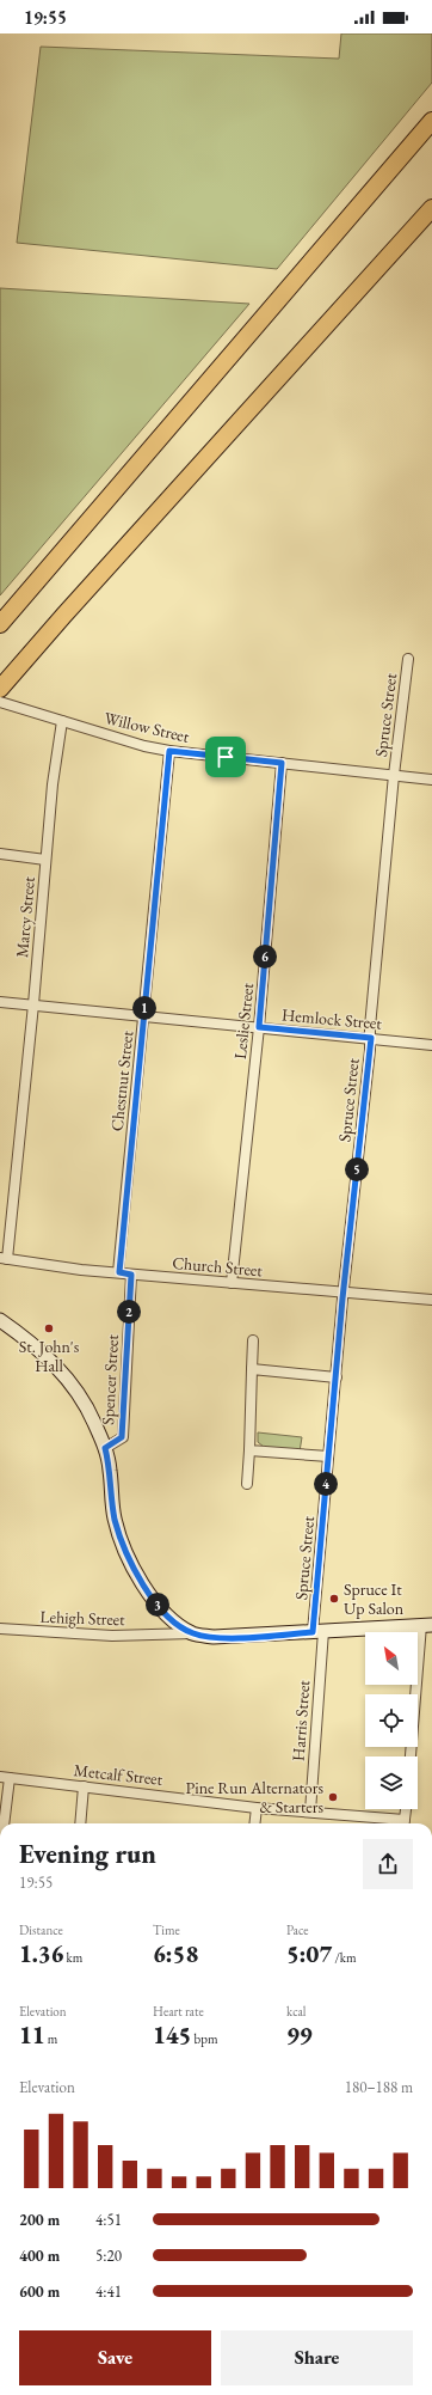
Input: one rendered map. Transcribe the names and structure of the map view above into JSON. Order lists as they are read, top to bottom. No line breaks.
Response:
{"streets":{"street":["Spruce Street","Willow Street","Marcy Street","Hemlock Street","Leslie Street","Chestnut Street","Church Street","Spencer Street","Lehigh Street","Harris Street","Metcalf Street"]},"crossings":[["Spruce Street","Willow Street"],["Spruce Street","Hemlock Street"],["Spruce Street","Church Street"],["Spruce Street","Harris Street"],["Willow Street","Marcy Street"],["Willow Street","Leslie Street"],["Willow Street","Chestnut Street"],["Marcy Street","Hemlock Street"],["Marcy Street","Church Street"],["Hemlock Street","Leslie Street"],["Hemlock Street","Chestnut Street"],["Leslie Street","Church Street"],["Chestnut Street","Church Street"],["Church Street","Spencer Street"],["Harris Street","Metcalf Street"]],"places":["St. John's Hall","Spruce It Up Salon","Pine Run Alternators & Starters"],"north":"top left","page":{"status":"19:55","pins":["6","1","5","2","4","3"],"heading":["Evening run","19:55"],"stats":[["Distance","1.36 km"],["Time","6:58"],["Pace","5:07 /km"],["Elevation","11 m"],["Heart rate","145 bpm"],["kcal","99"]],"chart":["Elevation","180–188 m"],"list":[{"name":"200 m","note":"4:51"},{"name":"400 m","note":"5:20"},{"name":"600 m","note":"4:41"}],"buttons":["Save","Share"]}}
